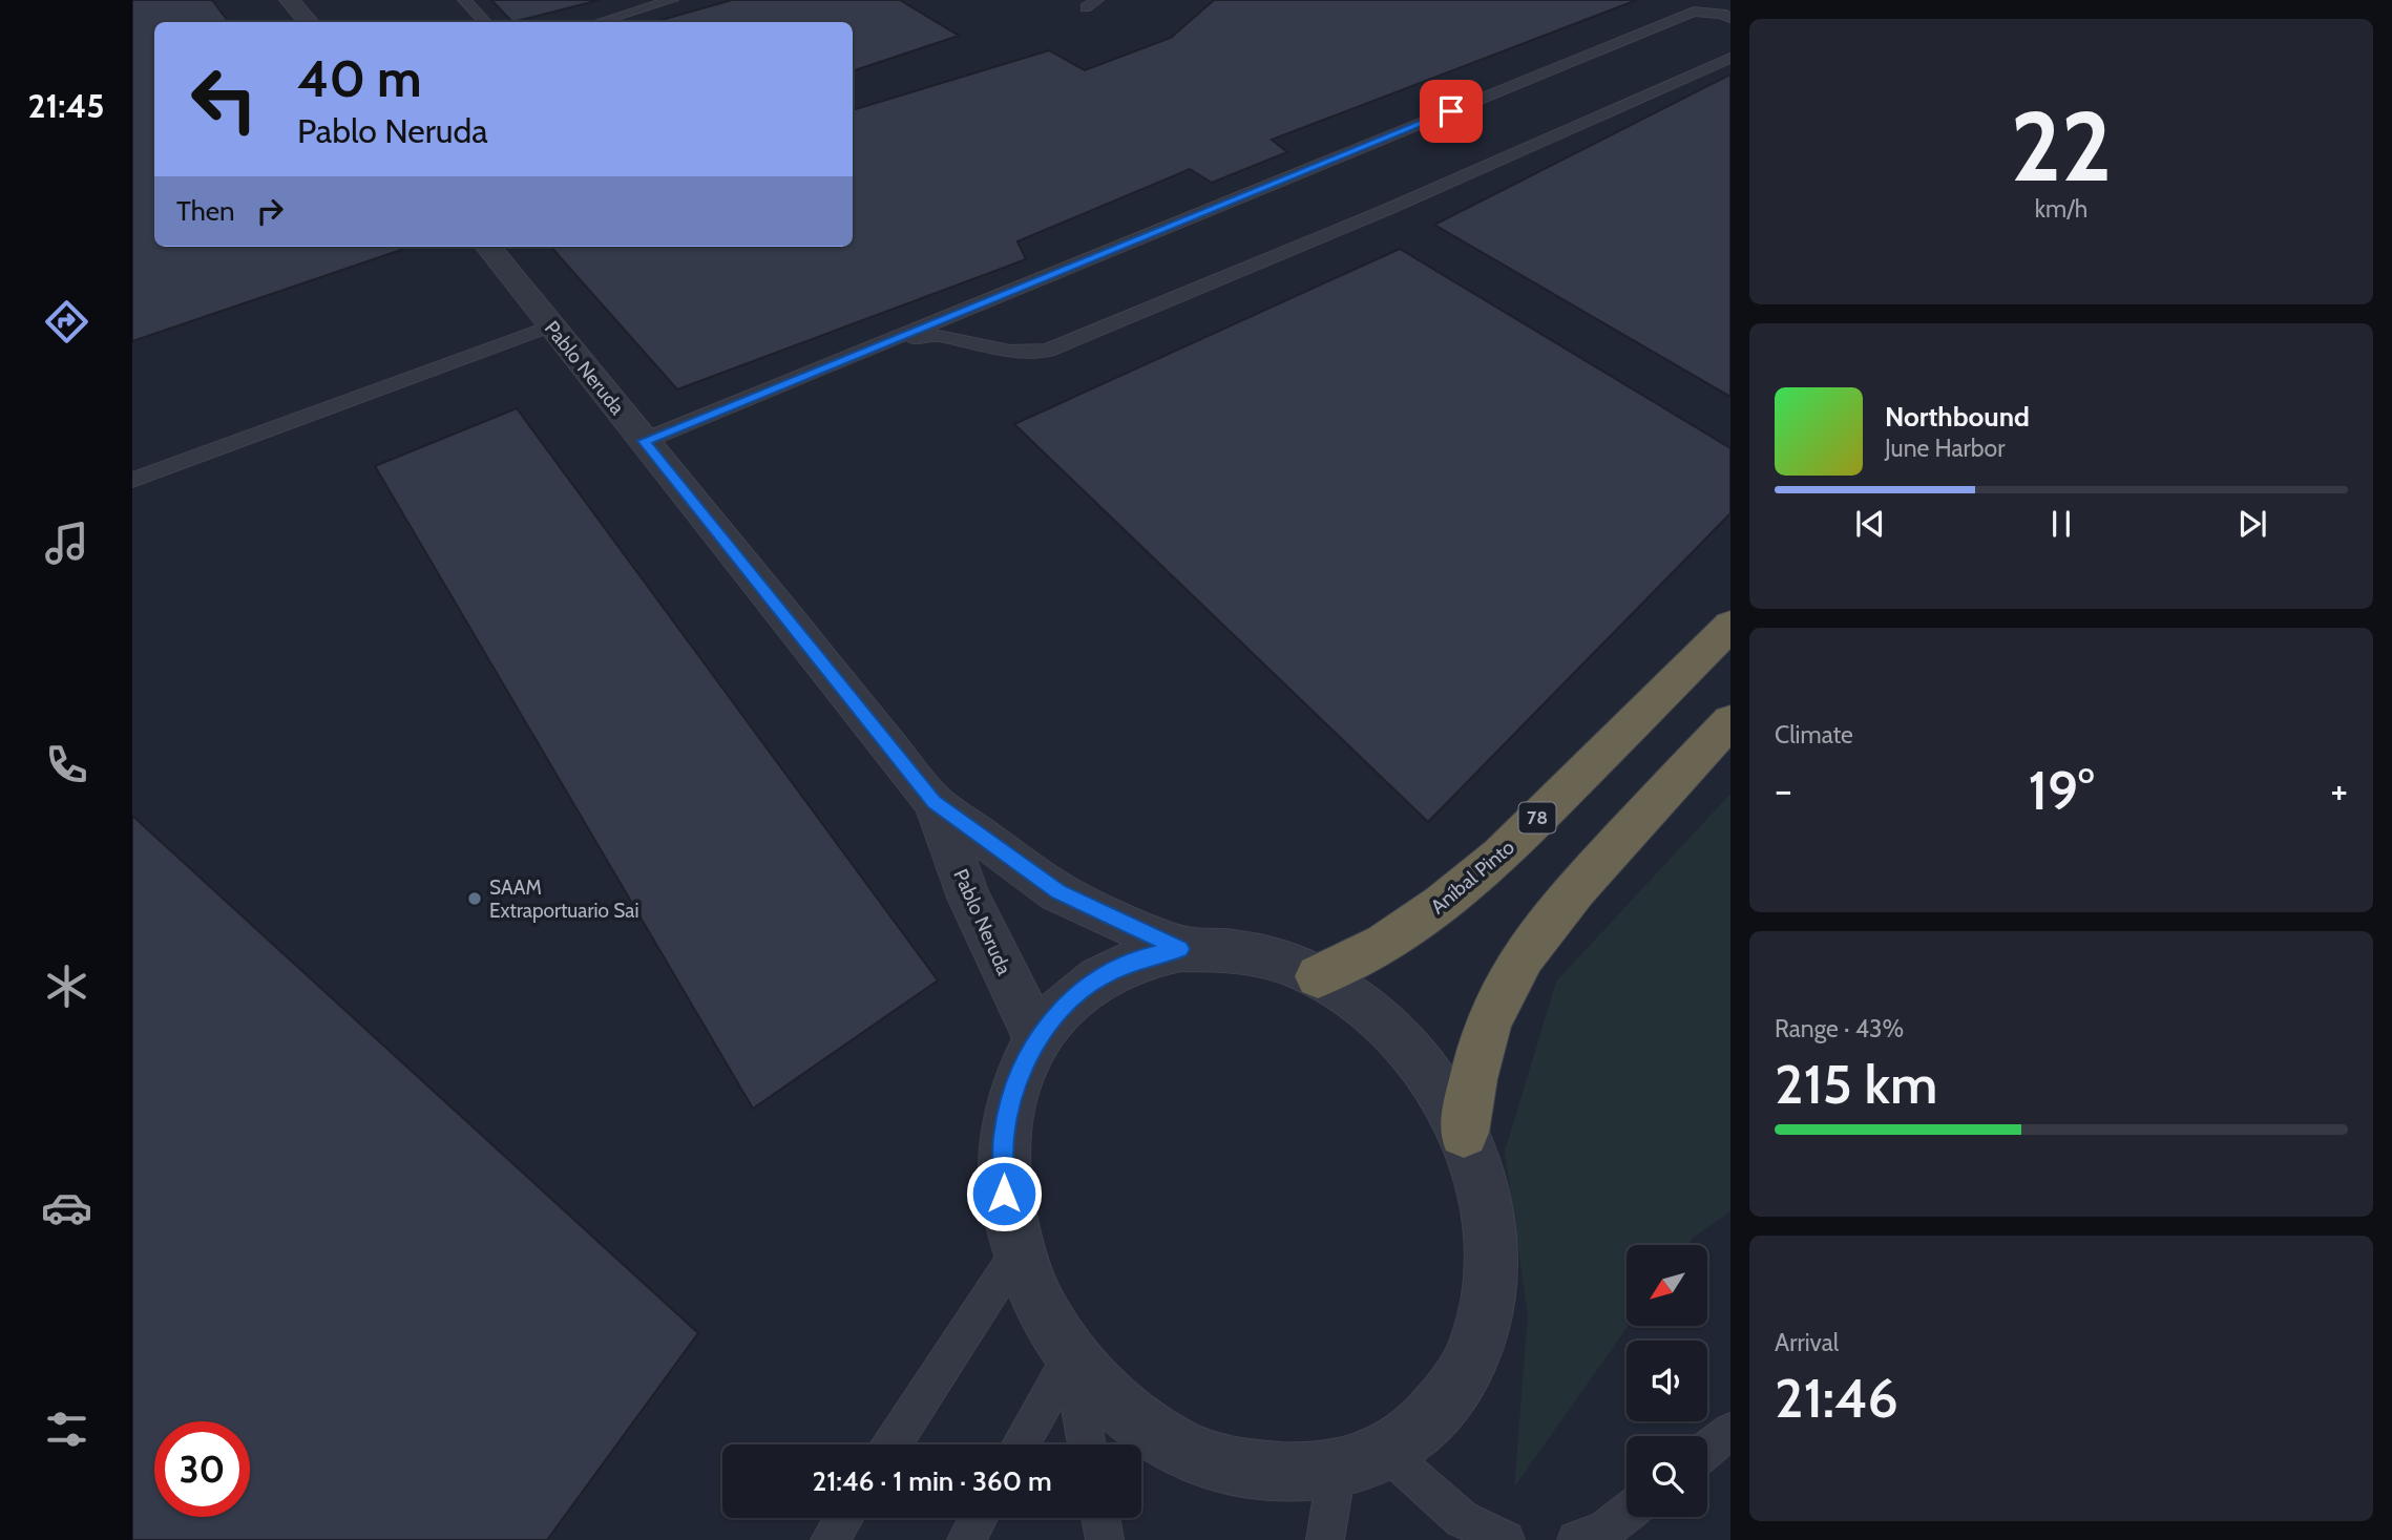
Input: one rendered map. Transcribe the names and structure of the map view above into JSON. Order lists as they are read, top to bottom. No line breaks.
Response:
{"streets":{"highway":["78","Aníbal Pinto"],"street":["Pablo Neruda"]},"places":["SAAM Extraportuario Sai"],"north":"bottom left","page":{"tabs":"21:45","tile":[["22","km/h"],"Climate",["Range · 43%","215 km"],["Arrival","21:46"]],"turn":["40 m","Pablo Neruda"],"then":"Then","song":["Northbound","June Harbor"],"heat":["−","19°","+"],"limit":"30","trip":"21:46 · 1 min · 360 m"}}
